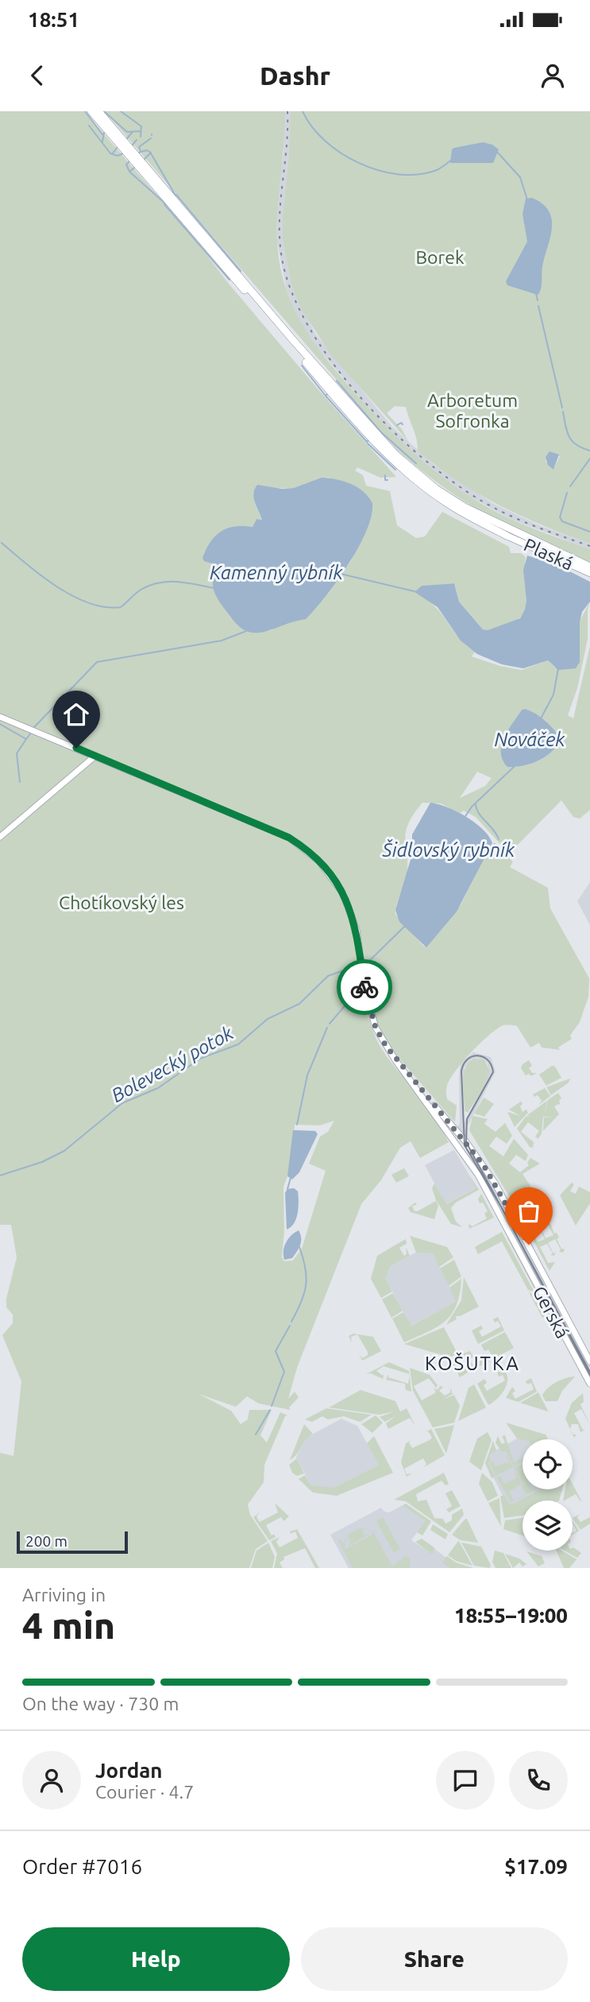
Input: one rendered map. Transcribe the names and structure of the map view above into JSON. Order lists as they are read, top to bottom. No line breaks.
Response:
{"streets":{"highway":["Plaská"],"street":["Gerská"]},"districts":["KOŠUTKA"],"water":["Kamenný rybník","Nováček","Šidlovský rybník","Bolevecký potok"],"parks":["Borek","Arboretum Sofronka","Chotíkovský les"],"scale_bar":"200 m","page":{"status":"18:51","header":"Dashr","scale":"200 m","heading":["4 min","Arriving in","18:55–19:00"],"panel":["Jordan","Courier · 4.7","Order #7016","$17.09"],"bar":"On the way · 730 m","buttons":["Help","Share"]}}
